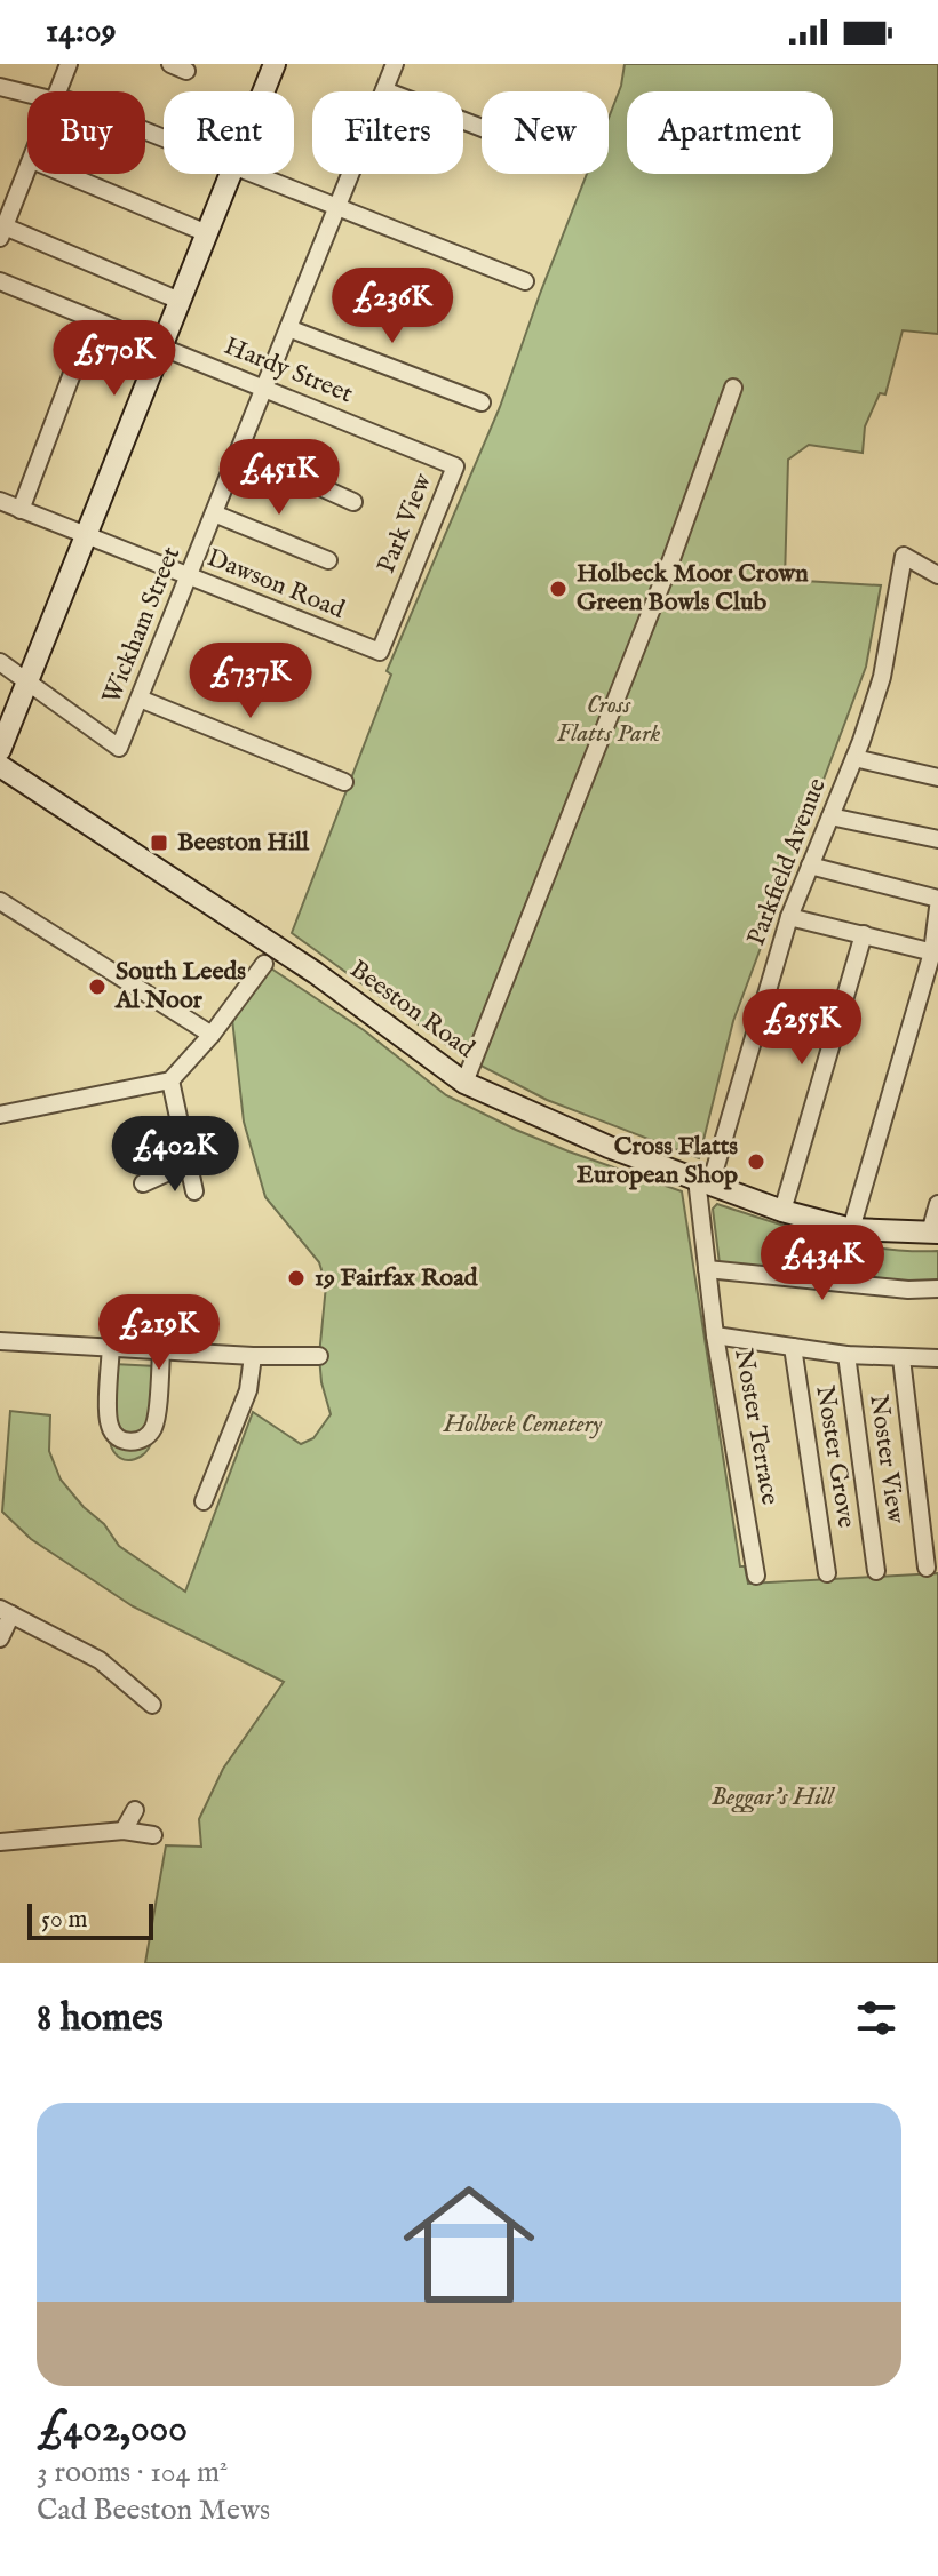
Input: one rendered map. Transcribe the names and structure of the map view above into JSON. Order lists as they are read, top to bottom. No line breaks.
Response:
{"streets":{"street":["Hardy Street","Park View","Dawson Road","Wickham Street","Parkfield Avenue","Beeston Road","Noster Terrace","Noster Grove","Noster View"]},"crossings":[["Hardy Street","Park View"],["Hardy Street","Wickham Street"],["Park View","Dawson Road"],["Dawson Road","Wickham Street"],["Parkfield Avenue","Beeston Road"],["Parkfield Avenue","Noster Terrace"],["Beeston Road","Noster Terrace"]],"parks":["Cross Flatts Park","Holbeck Cemetery","Beggar's Hill"],"places":{"other":["Holbeck Moor Crown Green Bowls Club","South Leeds Al Noor","Cross Flatts European Shop","19 Fairfax Road"],"transit":["Beeston Hill"]},"scale_bar":"50 m","page":{"status":"14:09","chip":["Buy","Rent","Filters","New","Apartment"],"price":["£236K","£570K","£451K","£737K","£255K","£402K","£434K","£219K"],"scale":"50 m","heading":"8 homes","list":[{"name":"£402,000","note":"3 rooms · 104 m² · Cad Beeston Mews"}]}}
